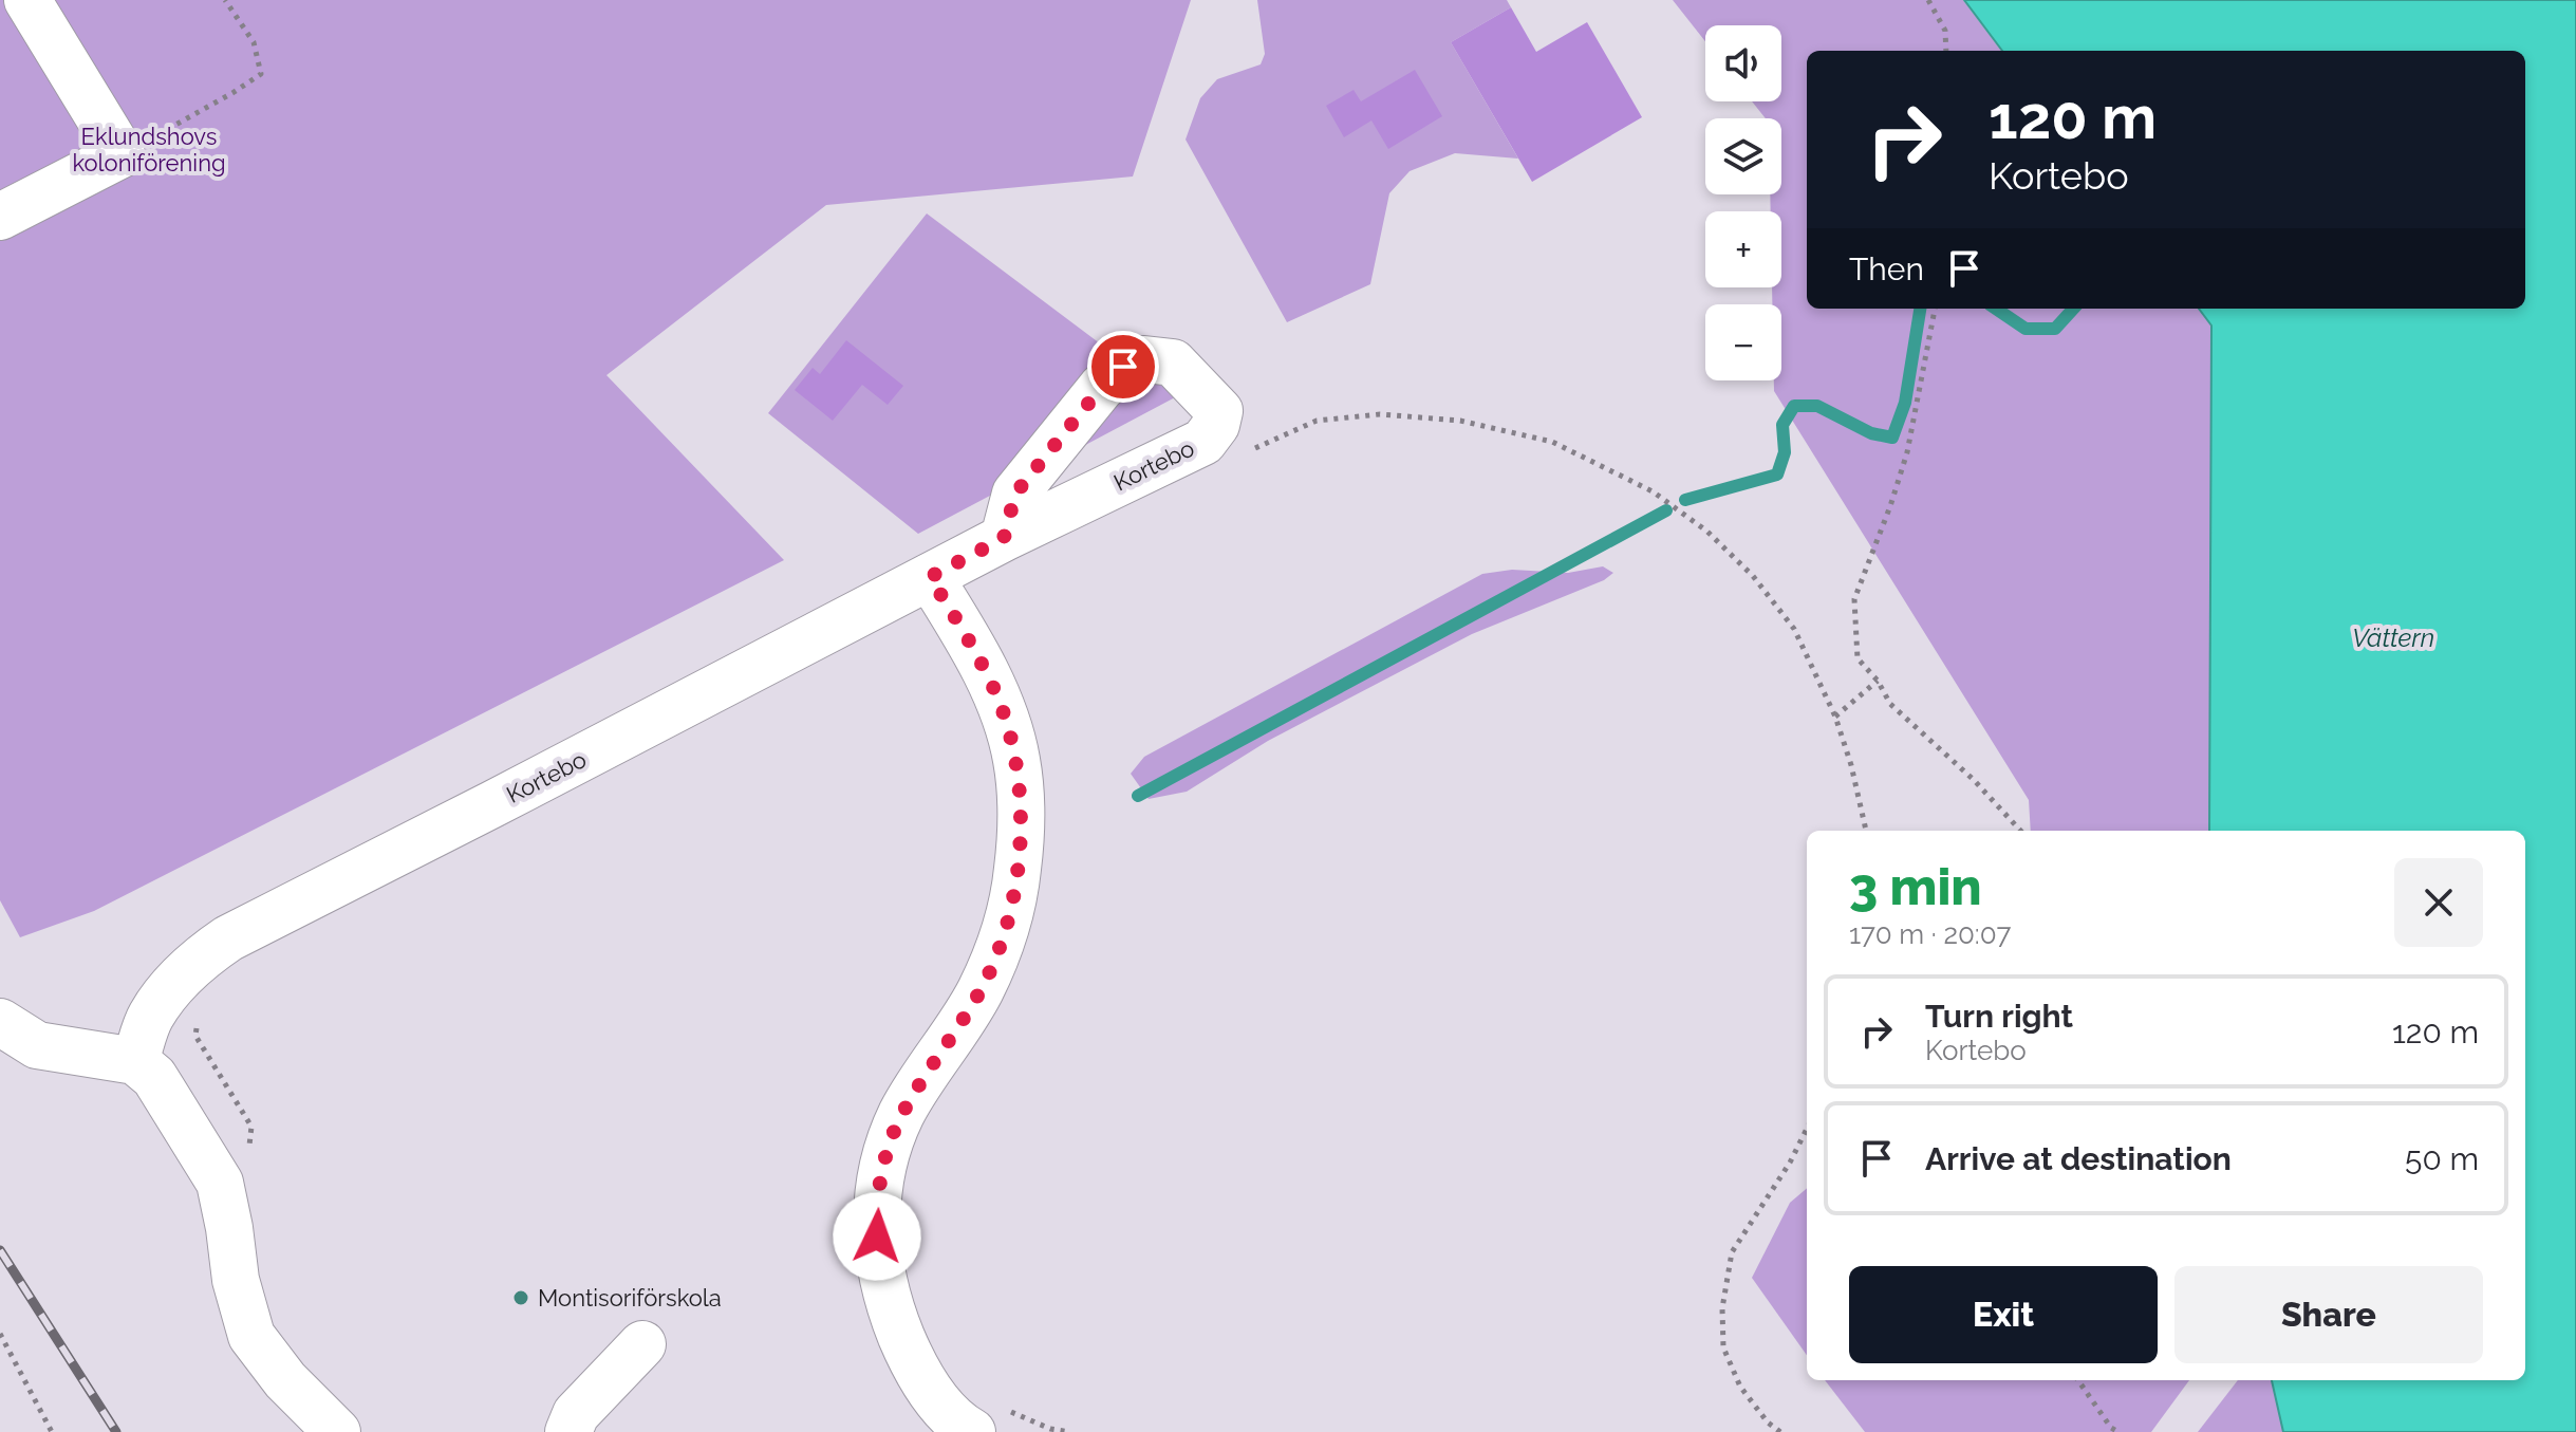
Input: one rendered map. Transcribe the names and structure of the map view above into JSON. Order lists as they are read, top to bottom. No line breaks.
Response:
{"streets":{"street":["Kortebo"]},"water":["Vättern"],"parks":["Eklundshovs koloniförening"],"places":["Montisoriförskola"],"page":{"map_buttons":["+","−"],"turn":["120 m","Kortebo"],"then":"Then","heading":["3 min","170 m · 20:07"],"list":[{"name":"Turn right","note":"Kortebo","value":"120 m"},{"name":"Arrive at destination","value":"50 m"}],"buttons":["Exit","Share"]}}
